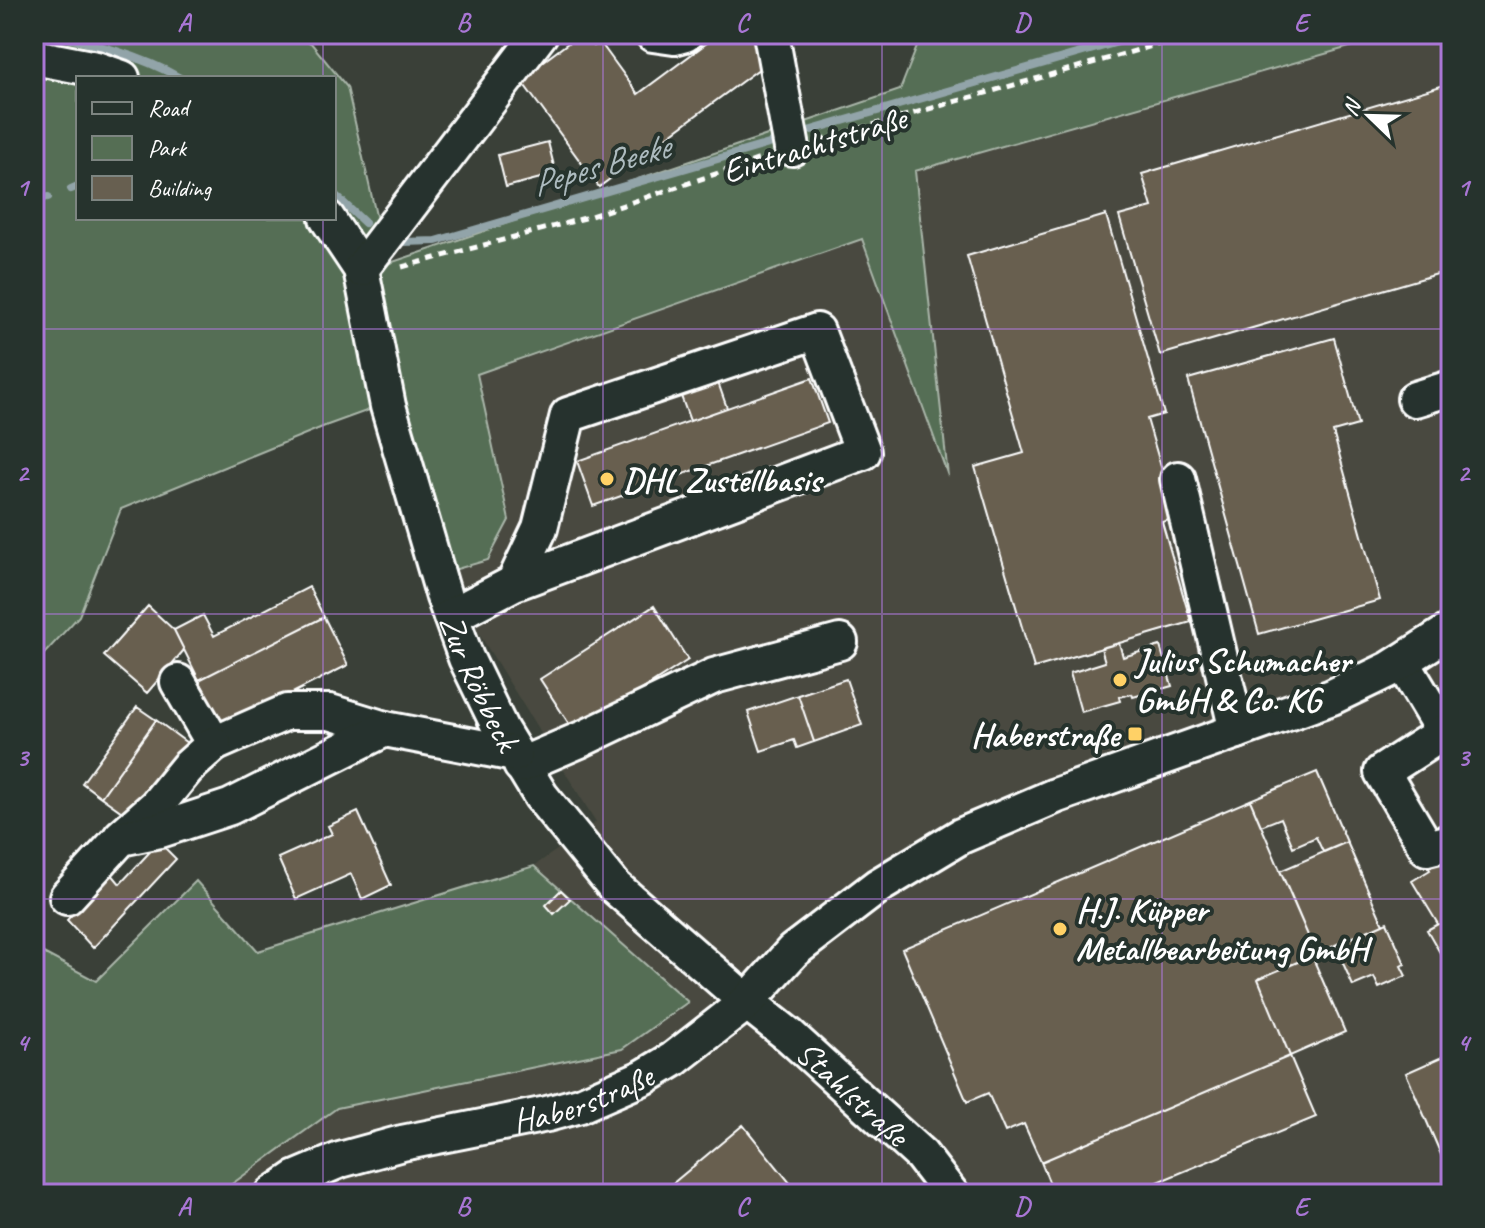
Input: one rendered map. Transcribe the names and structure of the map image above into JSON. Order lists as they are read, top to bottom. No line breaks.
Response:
{"streets":{"street":["Zur Röbbeck","Haberstraße","Stahlstraße"],"path":["Eintrachtstraße"]},"crossings":[["Eintrachtstraße","Zur Röbbeck"],["Zur Röbbeck","Haberstraße"],["Zur Röbbeck","Stahlstraße"],["Haberstraße","Stahlstraße"]],"water":["Pepes Beeke"],"places":{"other":["DHL Zustellbasis","Julius Schumacher GmbH & Co. KG","H.J. Küpper Metallbearbeitung GmbH"],"transit":["Haberstraße"]},"legend":["Road","Park","Building"],"north":"top left","grid":{"columns":["A","B","C","D","E"],"rows":["1","2","3","4"]}}
